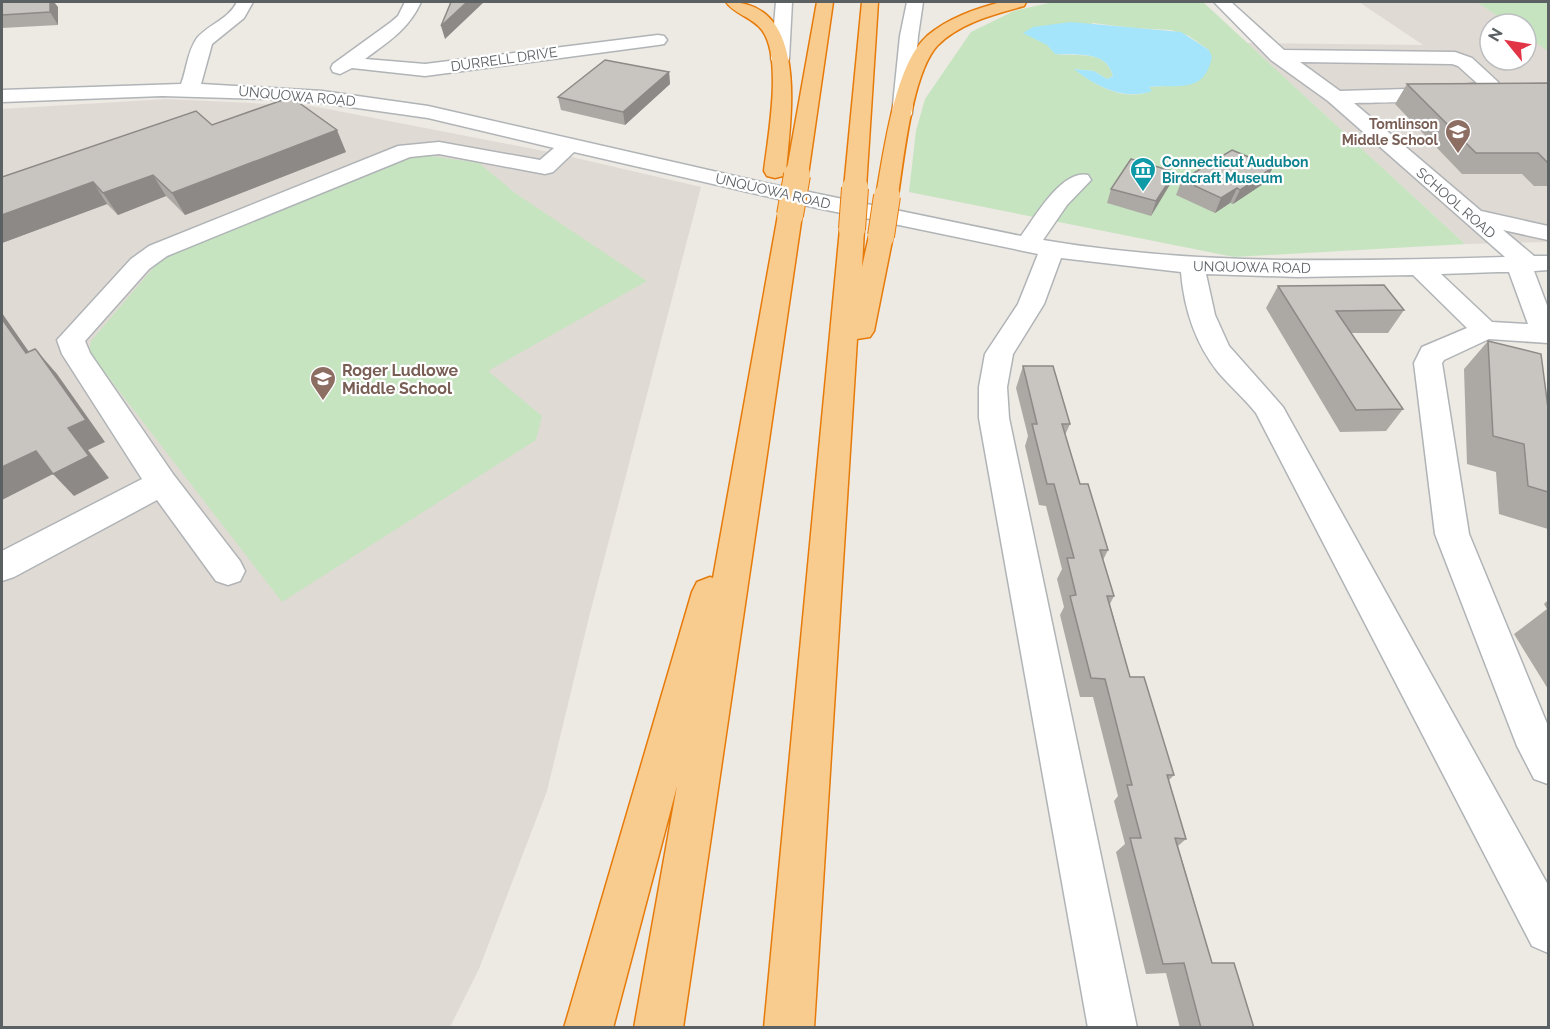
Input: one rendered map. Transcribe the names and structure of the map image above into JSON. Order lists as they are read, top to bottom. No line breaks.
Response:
{"streets":{"street":["DURRELL DRIVE","UNQUOWA ROAD","SCHOOL ROAD"]},"crossings":[["UNQUOWA ROAD","SCHOOL ROAD"]],"places":{"school or university":["Tomlinson Middle School","Roger Ludlowe Middle School"],"museum":["Connecticut Audubon Birdcraft Museum"]},"north":"top left"}
